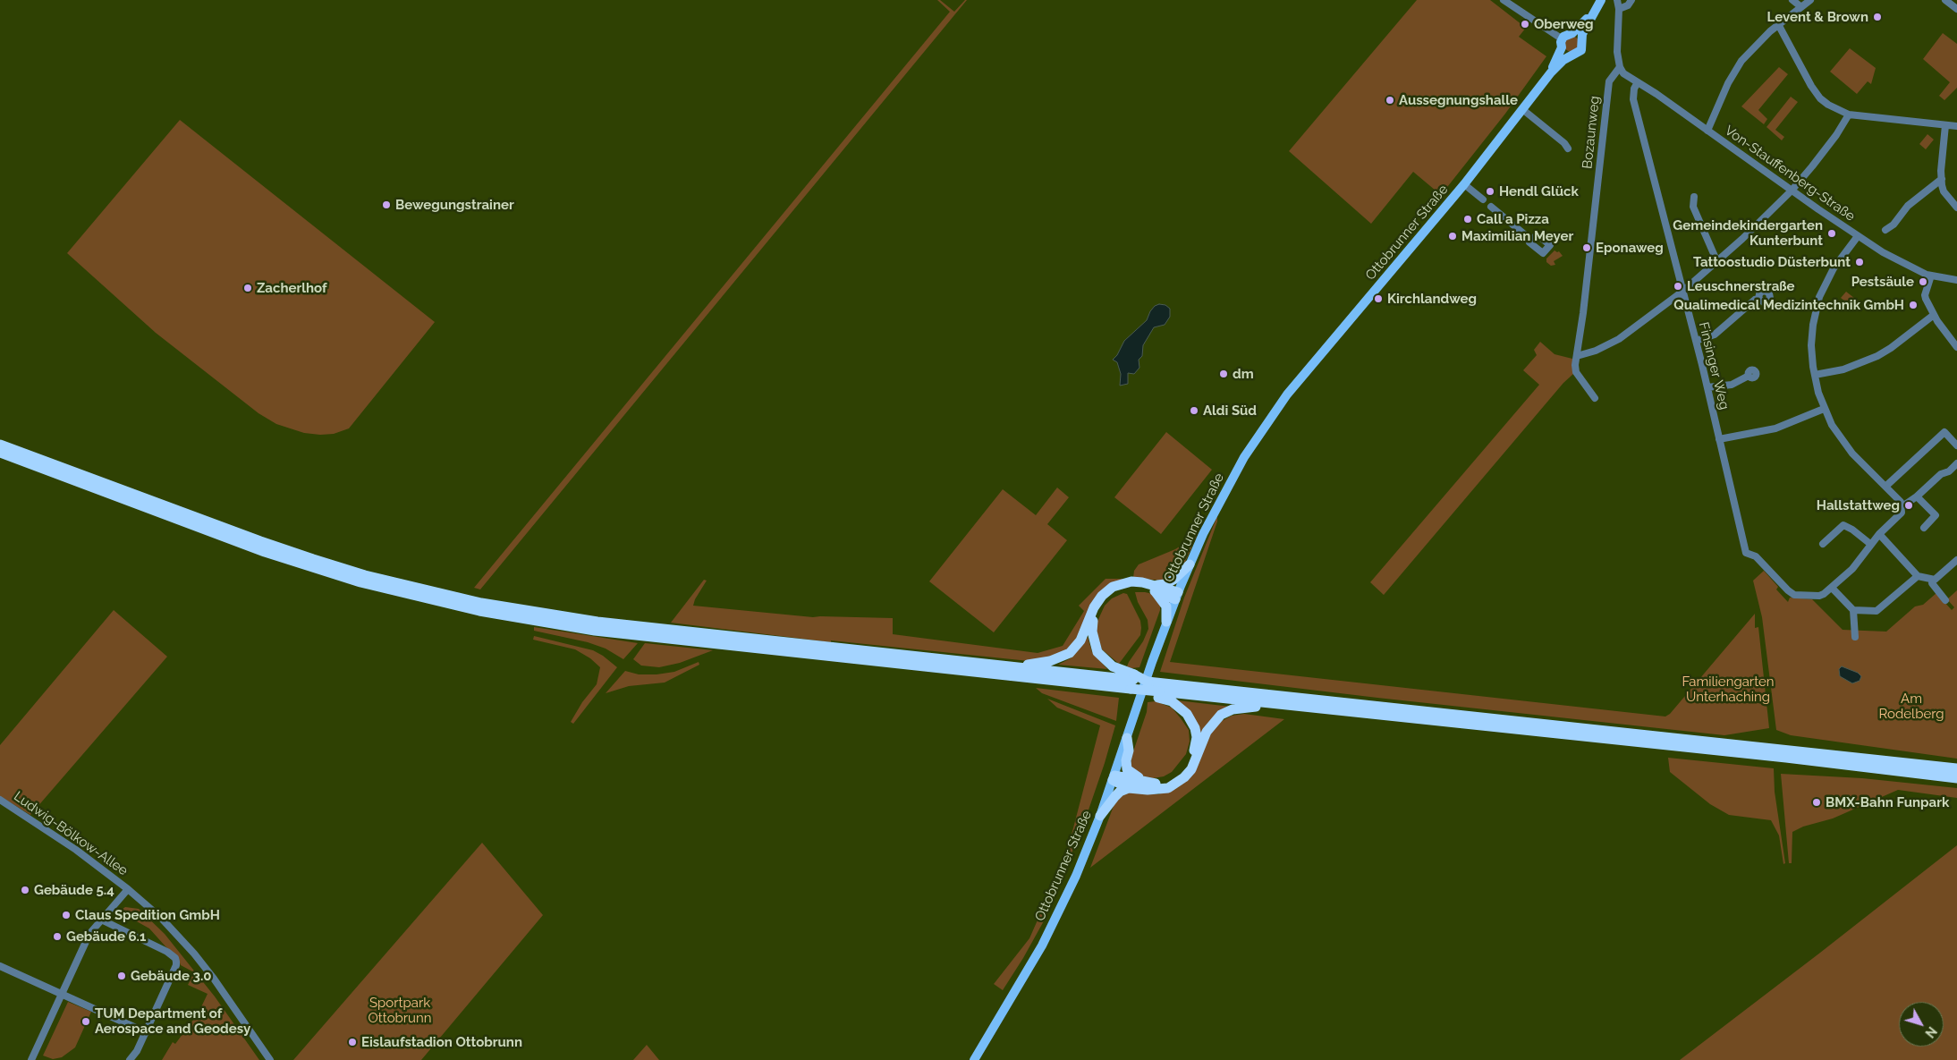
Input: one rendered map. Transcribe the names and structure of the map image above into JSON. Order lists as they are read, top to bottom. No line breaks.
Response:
{"streets":{"main road":["Ottobrunner Straße"],"street":["Bozaunweg","Von-Stauffenberg-Straße","Finsinger Weg","Ludwig-Bölkow-Allee"]},"crossings":[["Bozaunweg","Von-Stauffenberg-Straße"],["Von-Stauffenberg-Straße","Finsinger Weg"]],"parks":["Familiengarten Unterhaching","Am Rodelberg","Sportpark Ottobrunn"],"places":["Levent & Brown","Oberweg","Aussegnungshalle","Hendl Glück","Bewegungstrainer","Call a Pizza","Gemeindekindergarten Kunterbunt","Maximilian Meyer","Eponaweg","Tattoostudio Düsterbunt","Pestsäule","Leuschnerstraße","Zacherlhof","Kirchlandweg","Qualimedical Medizintechnik GmbH","dm","Aldi Süd","Hallstattweg","BMX-Bahn Funpark","Gebäude 5.4","Claus Spedition GmbH","Gebäude 6.1","Gebäude 3.0","TUM Department of Aerospace and Geodesy","Eislaufstadion Ottobrunn"],"north":"bottom right"}
